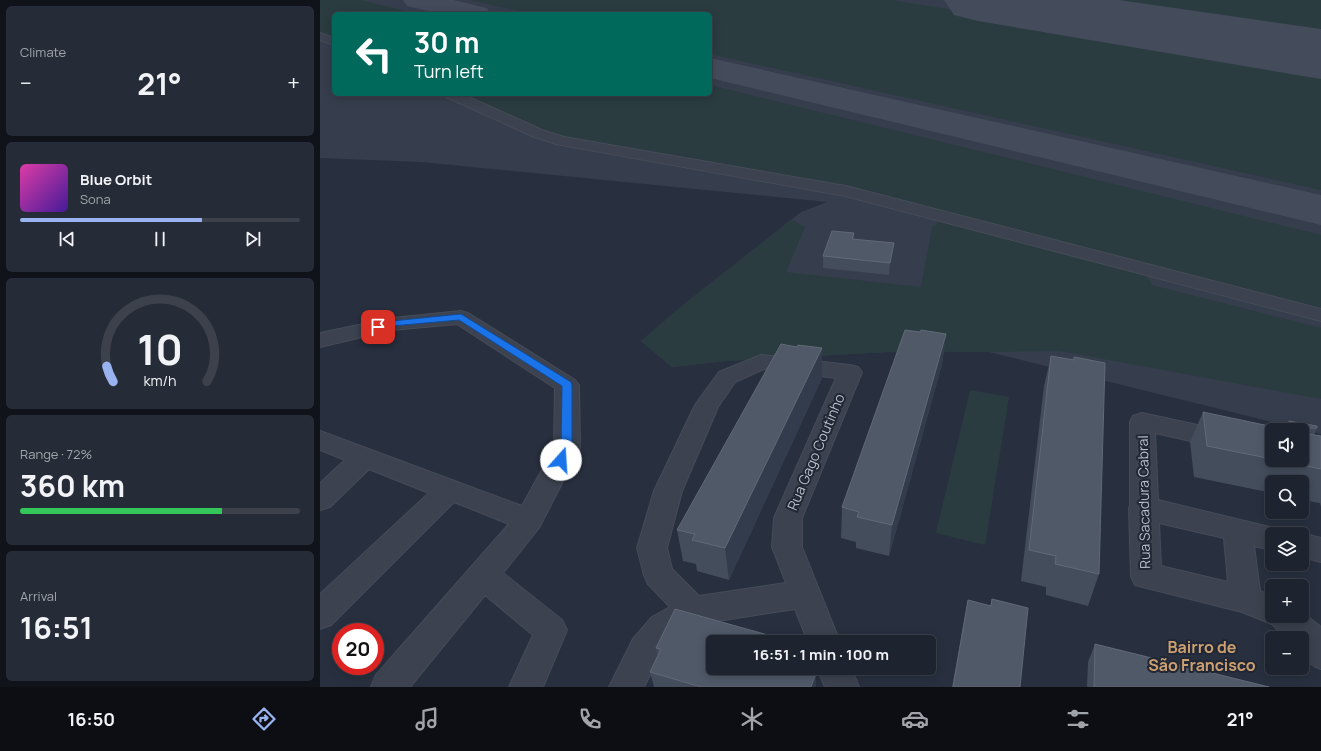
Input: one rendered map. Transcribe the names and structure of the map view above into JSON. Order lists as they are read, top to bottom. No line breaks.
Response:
{"streets":{"street":["Rua Gago Coutinho","Rua Sacadura Cabral"]},"districts":["Bairro de São Francisco"],"page":{"tile":["Climate",["Range · 72%","360 km"],["Arrival","16:51"]],"turn":["30 m","Turn left"],"heat":["−","21°","+"],"song":["Blue Orbit","Sona"],"map_buttons":["+","−"],"limit":"20","trip":"16:51 · 1 min · 100 m","tabs":["16:50","21°"],"gauge":["10","km/h"]}}
